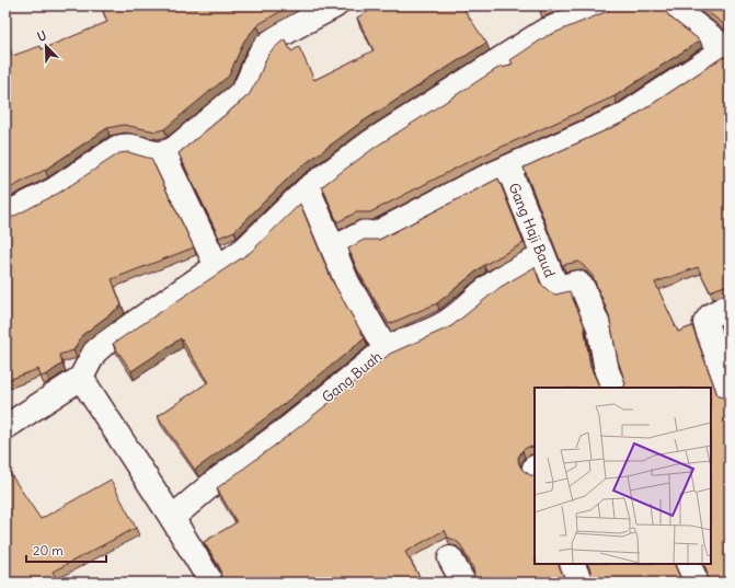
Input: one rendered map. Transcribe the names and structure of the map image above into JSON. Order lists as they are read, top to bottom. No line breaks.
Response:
{"streets":{"street":["Gang Haji Baud","Gang Buah"]},"crossings":[["Gang Haji Baud","Gang Buah"]],"scale_bar":"20 m","north":"top left"}
